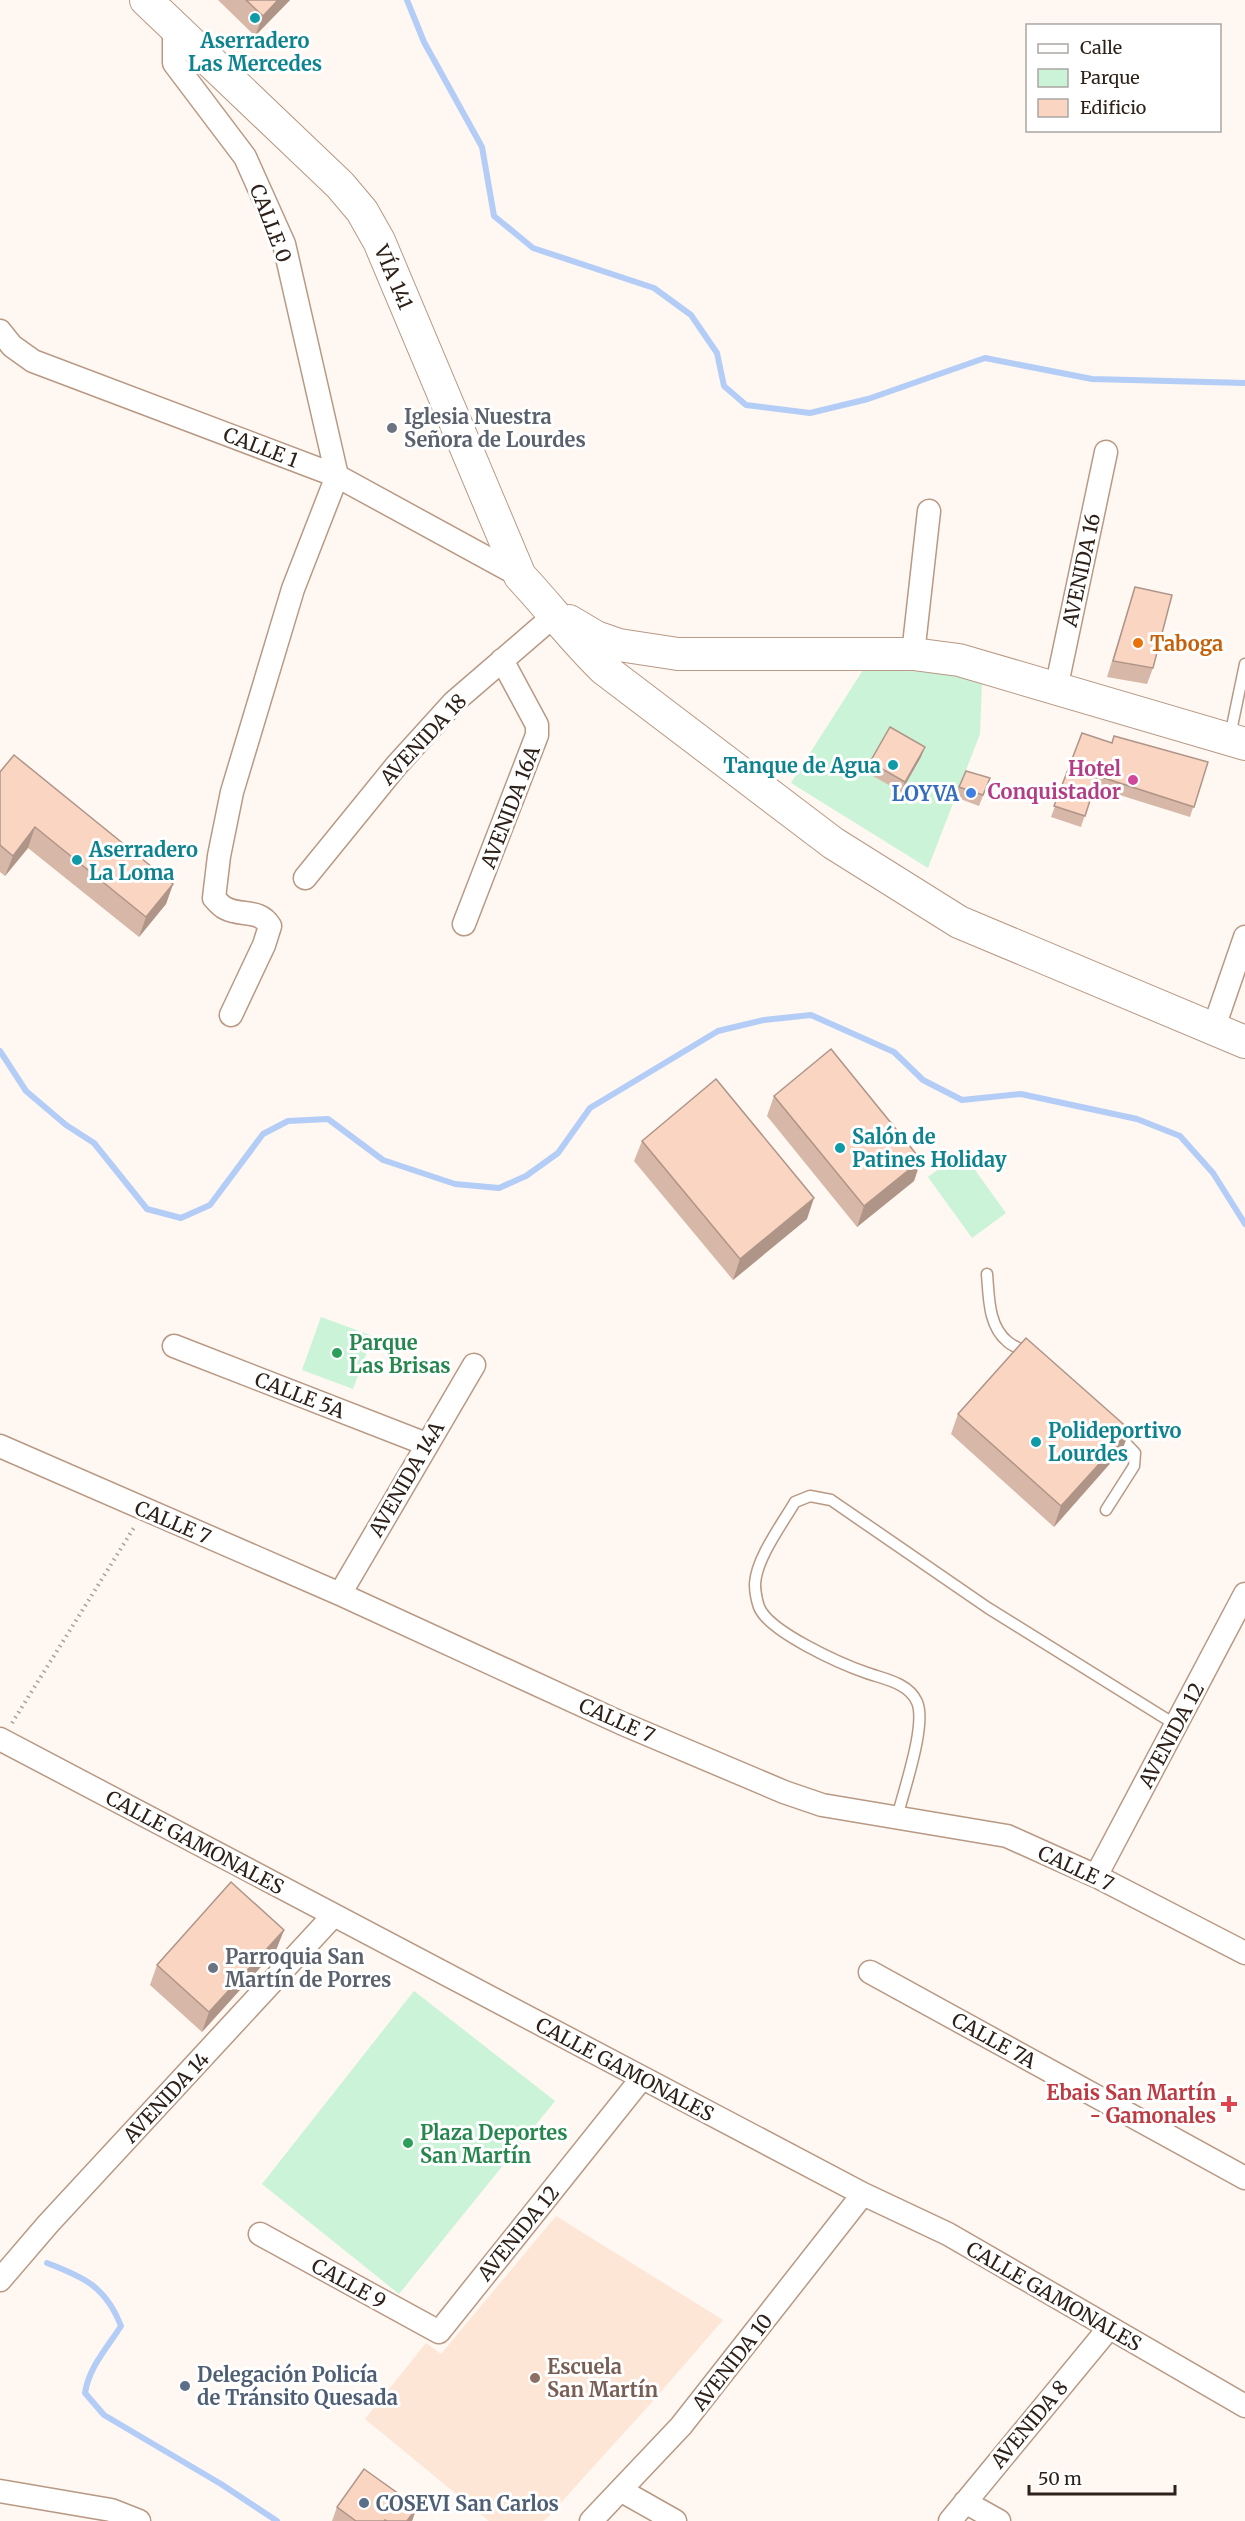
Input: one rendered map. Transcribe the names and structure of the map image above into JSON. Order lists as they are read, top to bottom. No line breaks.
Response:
{"streets":{"main road":["VÍA 141"],"street":["CALLE 0","CALLE 1","AVENIDA 16","AVENIDA 18","AVENIDA 16A","CALLE 5A","AVENIDA 14A","CALLE 7","AVENIDA 12","CALLE GAMONALES","CALLE 7A","AVENIDA 14","CALLE 9","AVENIDA 10","AVENIDA 8"]},"crossings":[["CALLE 0","VÍA 141"],["CALLE 0","CALLE 1"],["VÍA 141","CALLE 1"],["VÍA 141","AVENIDA 18"],["AVENIDA 18","AVENIDA 16A"],["CALLE 5A","AVENIDA 14A"],["AVENIDA 14A","CALLE 7"],["CALLE 7","AVENIDA 12"],["AVENIDA 12","CALLE GAMONALES"],["AVENIDA 12","CALLE 9"],["CALLE GAMONALES","AVENIDA 14"],["CALLE GAMONALES","AVENIDA 10"],["CALLE GAMONALES","AVENIDA 8"]],"places":{"other":["Aserradero Las Mercedes","Iglesia Nuestra Señora de Lourdes","Taboga","Tanque de Agua","Hotel Conquistador","LOYVA","Aserradero La Loma","Salón de Patines Holiday","Parque Las Brisas","Polideportivo Lourdes","Parroquia San Martín de Porres","Plaza Deportes San Martín","Escuela San Martín","Delegación Policía de Tránsito Quesada","COSEVI San Carlos"],"health":["Ebais San Martín - Gamonales"]},"legend":["Calle","Parque","Edificio"],"scale_bar":"50 m"}
